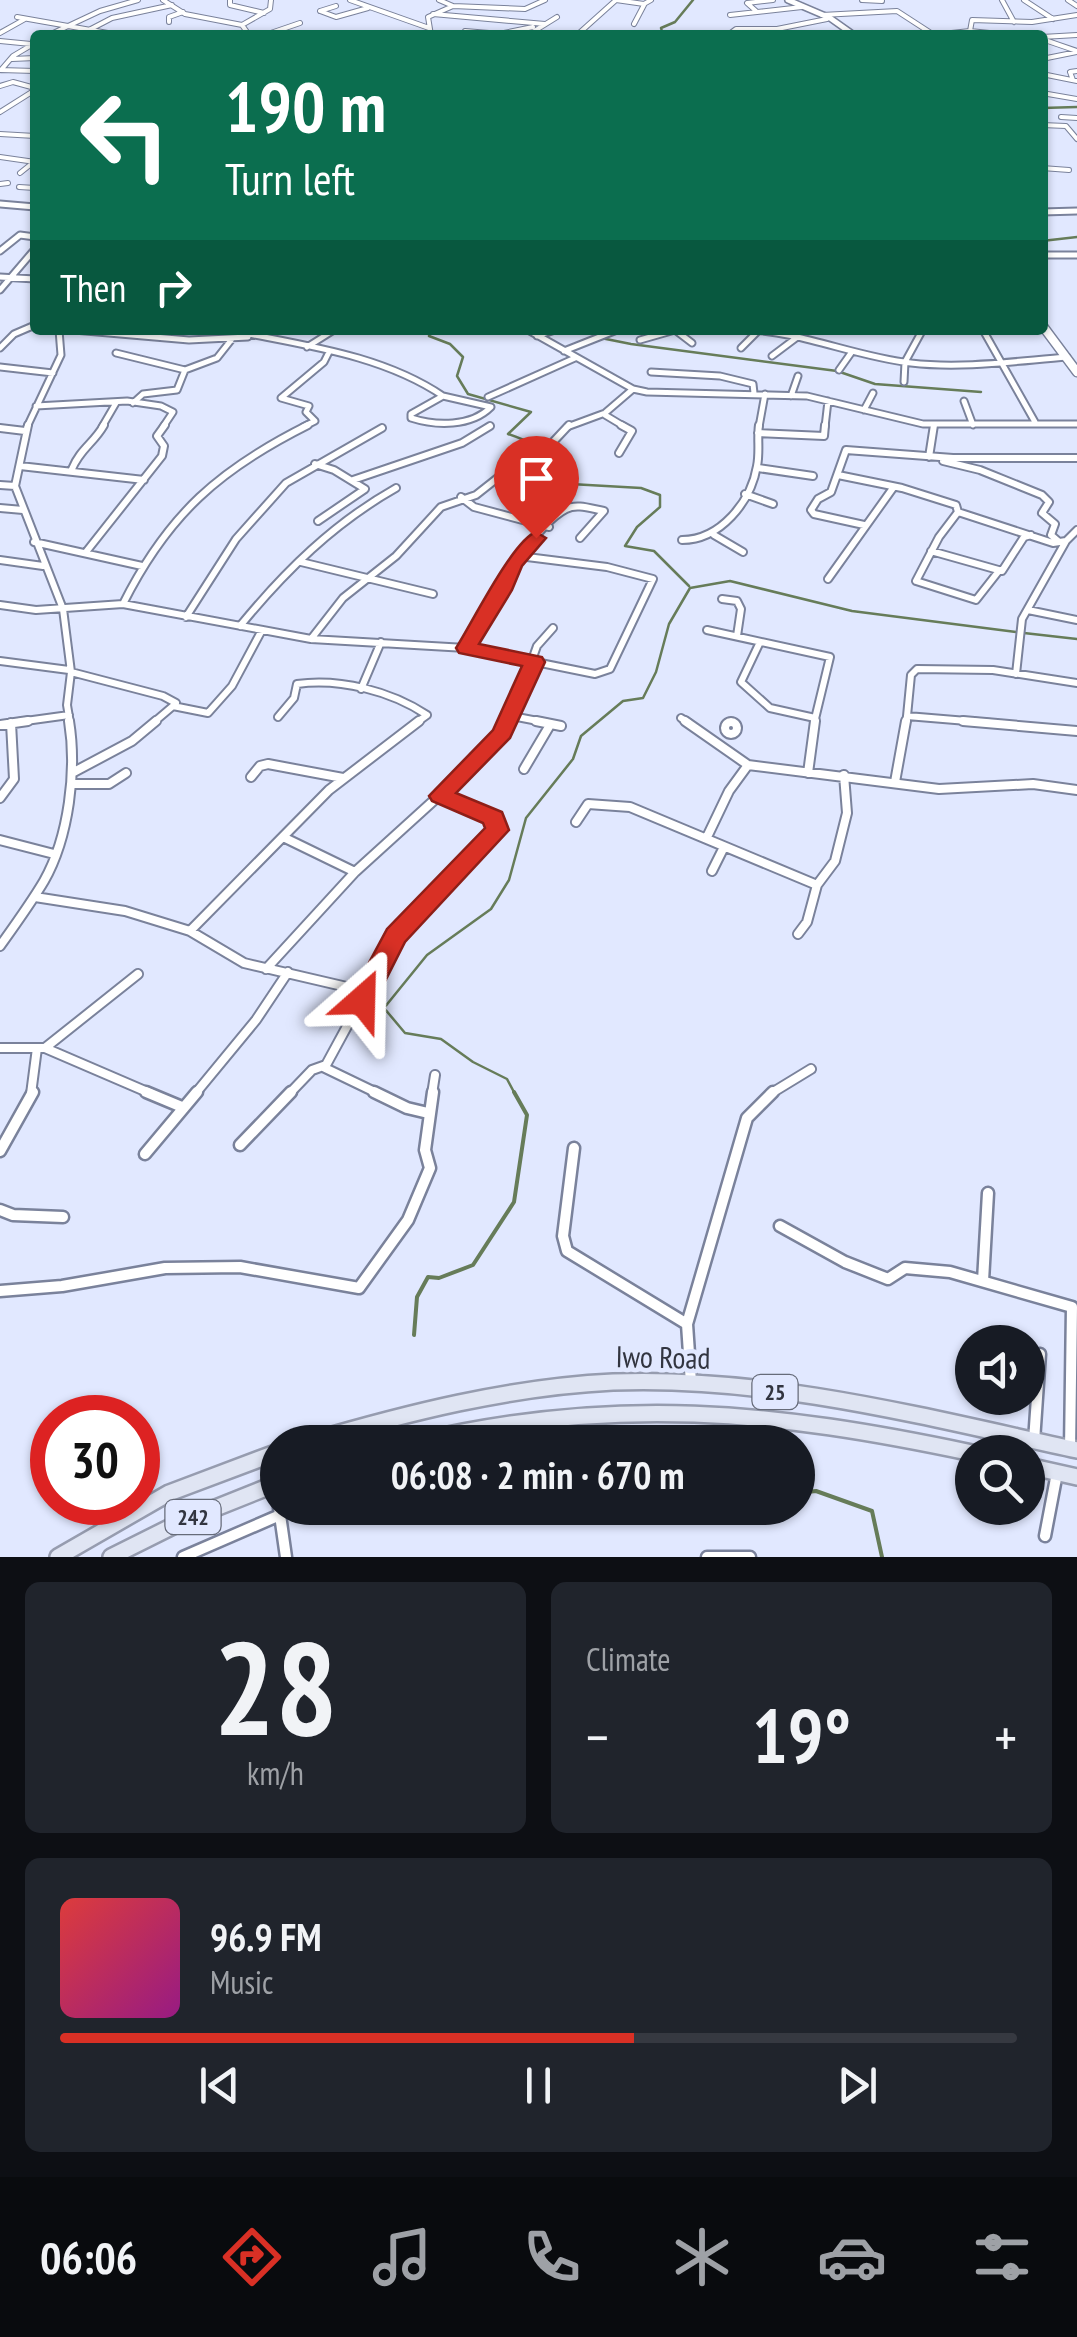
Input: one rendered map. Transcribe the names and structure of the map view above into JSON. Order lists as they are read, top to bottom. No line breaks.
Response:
{"streets":{"main road":["Iwo Road","25","242"]},"page":{"turn":["190 m","Turn left"],"then":"Then","limit":"30","trip":"06:08 · 2 min · 670 m","tile":[["28","km/h"],"Climate"],"heat":["−","19°","+"],"song":["96.9 FM","Music"],"tabs":"06:06"}}
